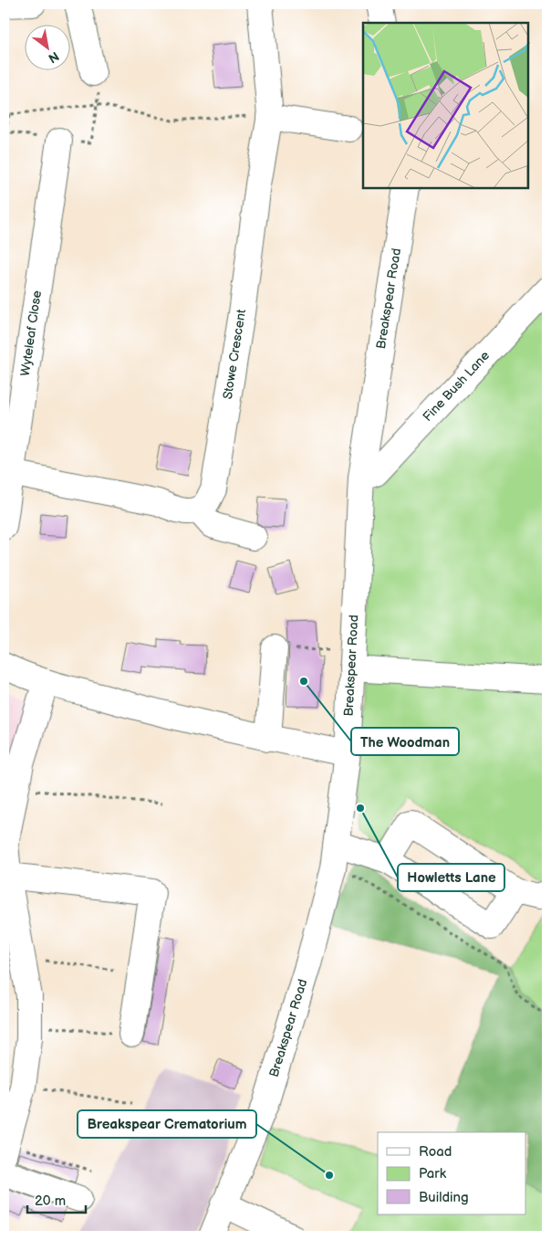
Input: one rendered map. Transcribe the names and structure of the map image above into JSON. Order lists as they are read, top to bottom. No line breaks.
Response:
{"streets":{"street":["Breakspear Road","Wyteleaf Close","Stowe Crescent","Fine Bush Lane"]},"crossings":[["Breakspear Road","Fine Bush Lane"]],"places":["The Woodman","Howletts Lane","Breakspear Crematorium"],"legend":["Road","Park","Building"],"scale_bar":"20 m","north":"bottom right"}
